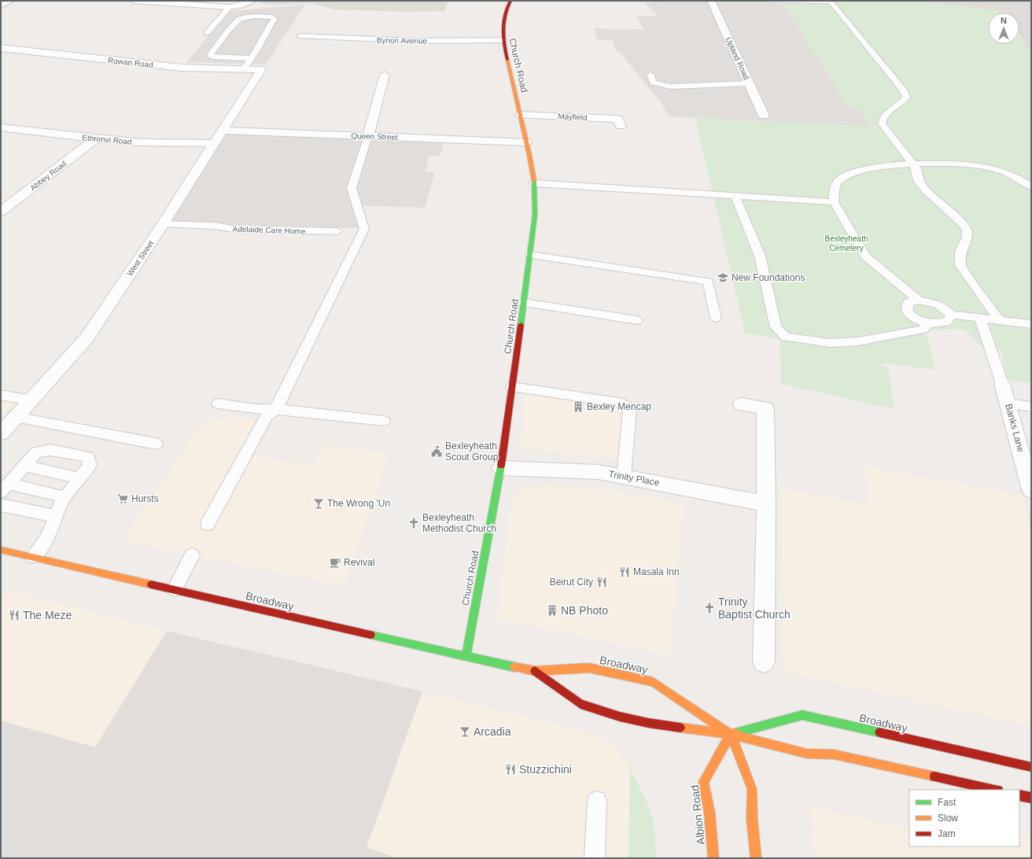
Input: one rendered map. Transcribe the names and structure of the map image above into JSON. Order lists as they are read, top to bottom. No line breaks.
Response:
{"streets":{"street":["Bynon Avenue","Upland Road","Rowan Road","Church Road","Mayfield","Queen Street","Ethronvi Road","Abbey Road","West Street","Banks Lane","Trinity Place","Broadway","Albion Road"],"lane":["Adelaide Care Home"]},"crossings":[["Bynon Avenue","Church Road"],["Rowan Road","West Street"],["Church Road","Mayfield"],["Church Road","Queen Street"],["Church Road","Trinity Place"],["Church Road","Broadway"],["Queen Street","West Street"],["Ethronvi Road","Abbey Road"],["Ethronvi Road","West Street"],["Adelaide Care Home","West Street"],["Broadway","Albion Road"]],"parks":["Bexleyheath Cemetery"],"places":{"school or university":["New Foundations"],"building":["Bexley Mencap","NB Photo"],"public building":["Bexleyheath Scout Group"],"supermarket":["Hursts"],"bar":["The Wrong 'Un","Arcadia"],"church":["Bexleyheath Methodist Church","Trinity Baptist Church"],"cafe":["Revival"],"restaurant":["Masala Inn","Beirut City","The Meze","Stuzzichini"]},"legend":["Fast","Slow","Jam"],"north":"top"}
